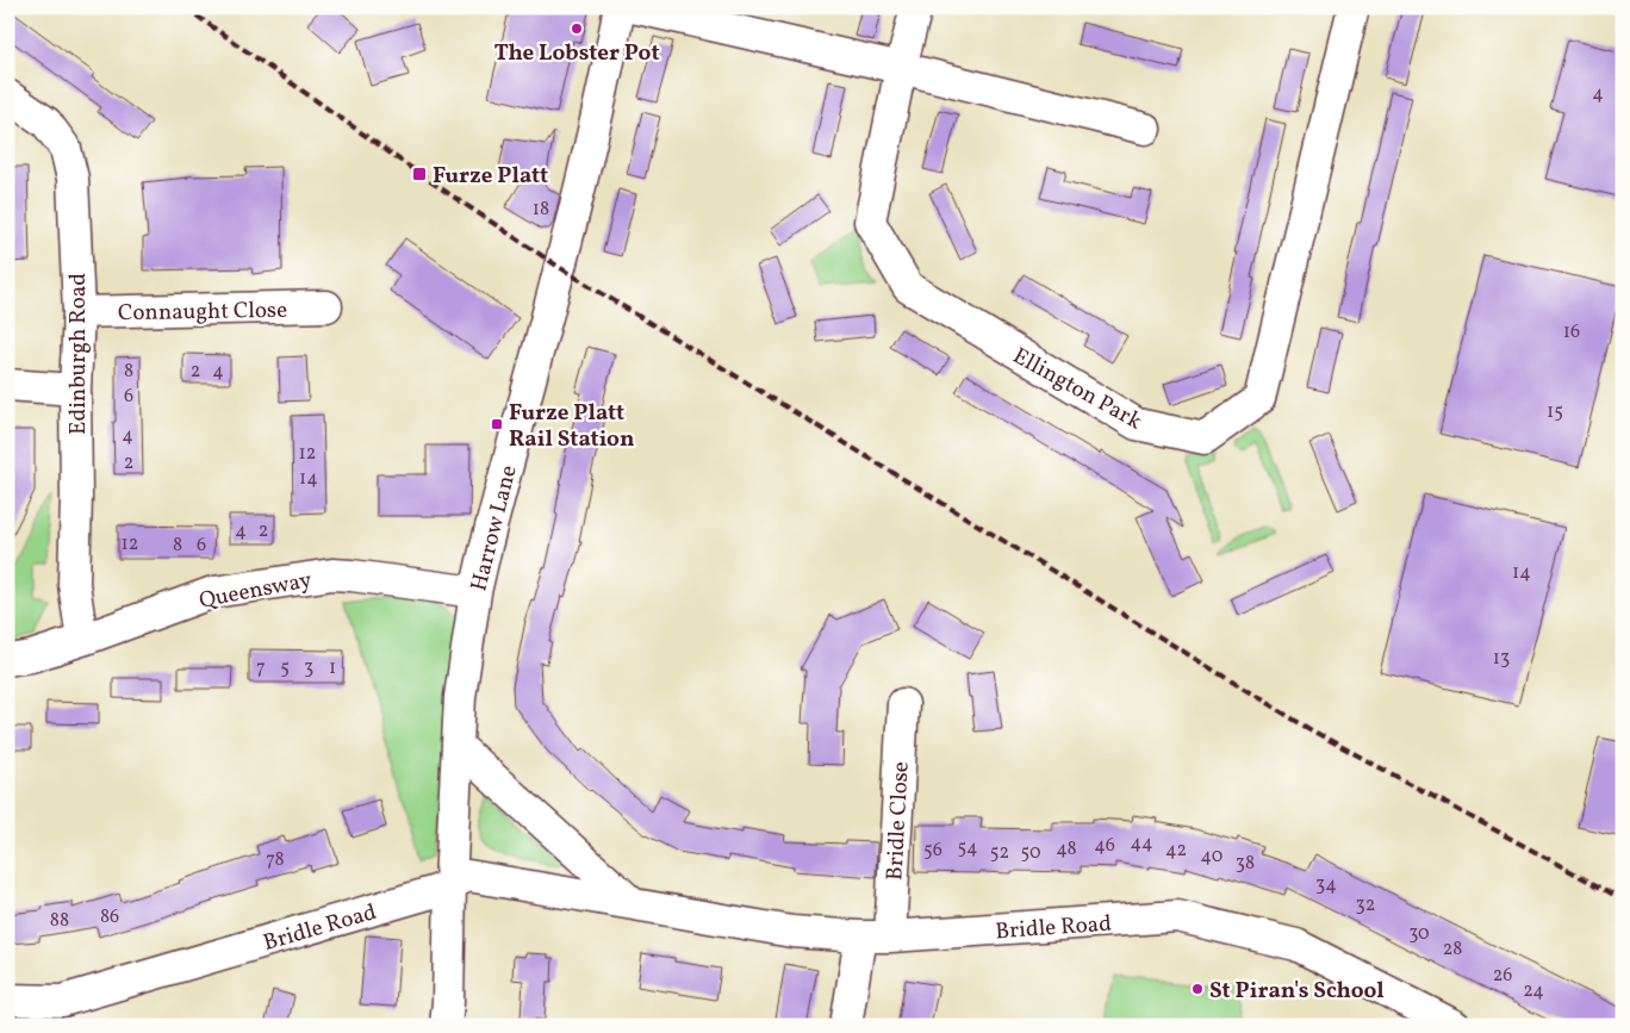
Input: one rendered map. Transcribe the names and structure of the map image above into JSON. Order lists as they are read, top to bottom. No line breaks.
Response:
{"streets":{"street":["Connaught Close","Edinburgh Road","Ellington Park","Harrow Lane","Queensway","Bridle Close","Bridle Road"]},"crossings":[["Connaught Close","Edinburgh Road"],["Edinburgh Road","Queensway"],["Harrow Lane","Queensway"],["Harrow Lane","Bridle Road"],["Bridle Close","Bridle Road"]],"places":{"other":["The Lobster Pot","St Piran's School"],"transit":["Furze Platt","Furze Platt Rail Station"]},"house_numbers":["4","18","16","8","2","4","6","15","4","12","2","14","4","2","12","8","6","14","13","7","5","3","1","44","46","54","48","56","42","52","50","40","78","38","34","32","86","88","30","28","26","24"]}
